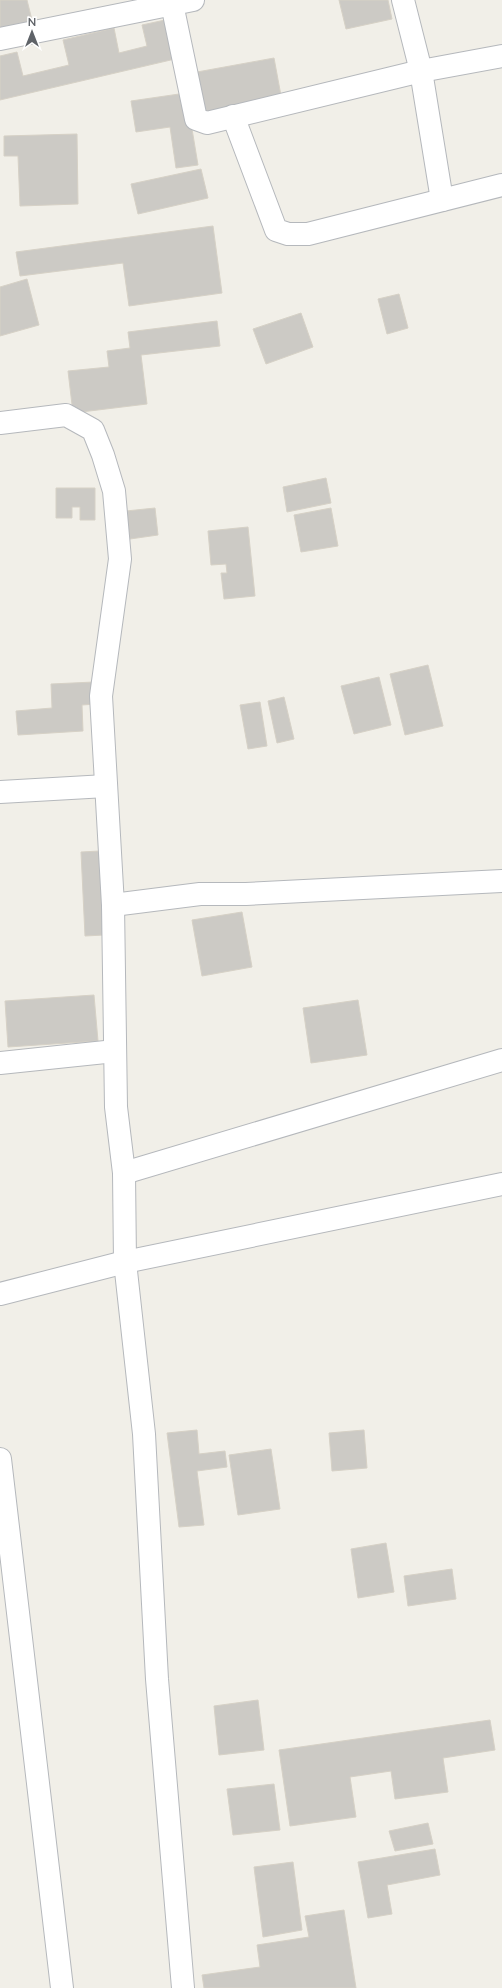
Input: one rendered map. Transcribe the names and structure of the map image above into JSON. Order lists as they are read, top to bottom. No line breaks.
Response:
{"north":"top"}
